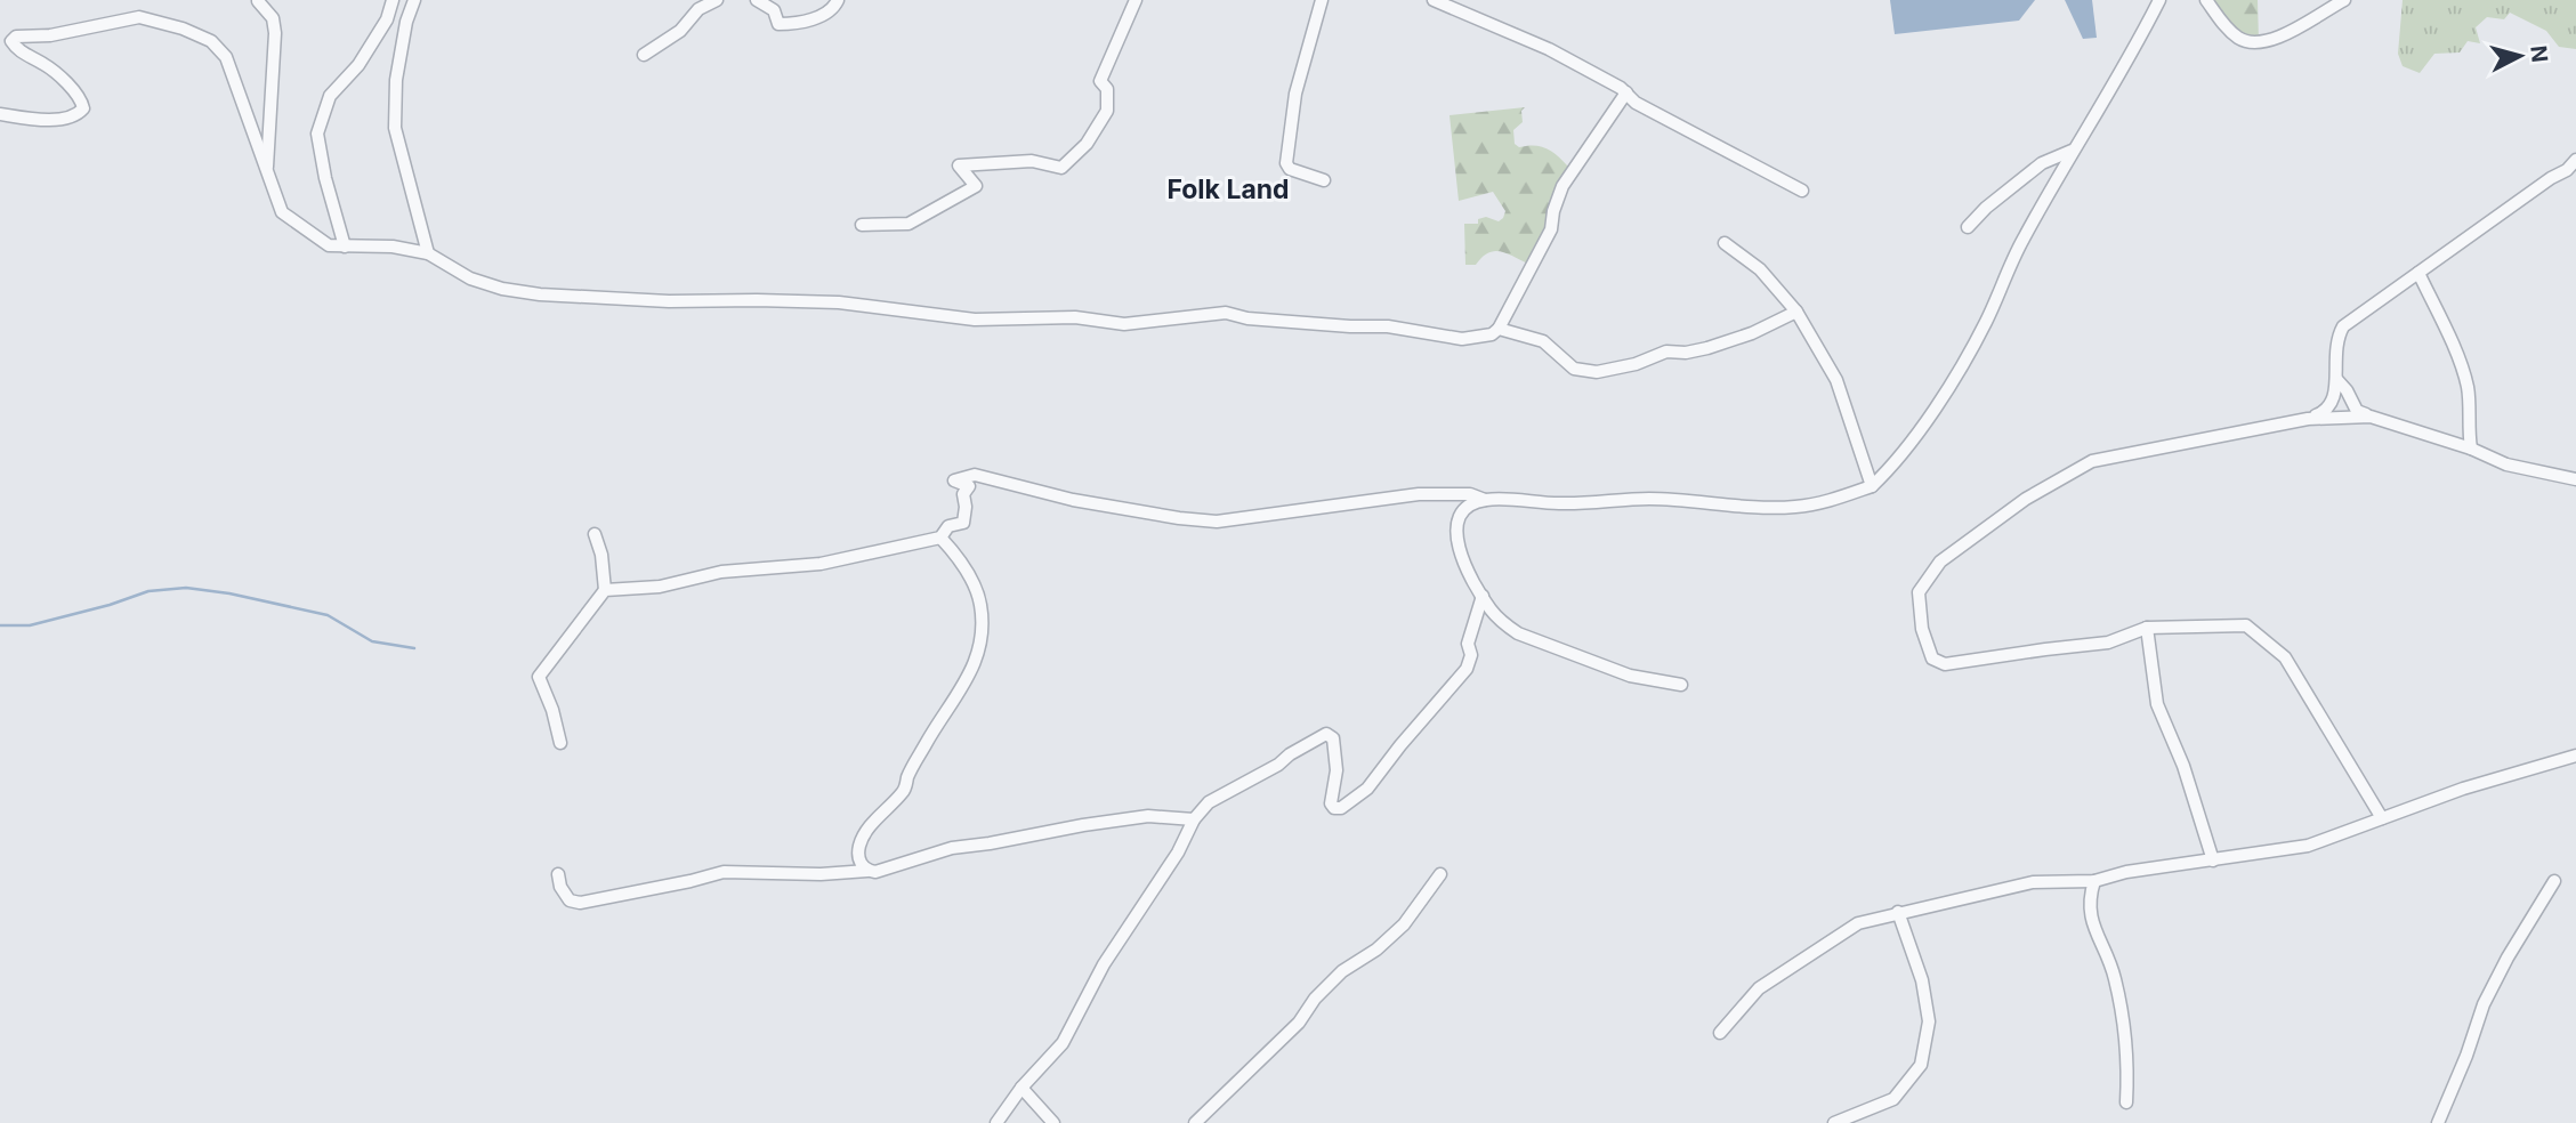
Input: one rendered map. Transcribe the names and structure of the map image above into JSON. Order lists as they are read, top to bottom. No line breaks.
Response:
{"districts":["Folk Land"],"north":"right"}
